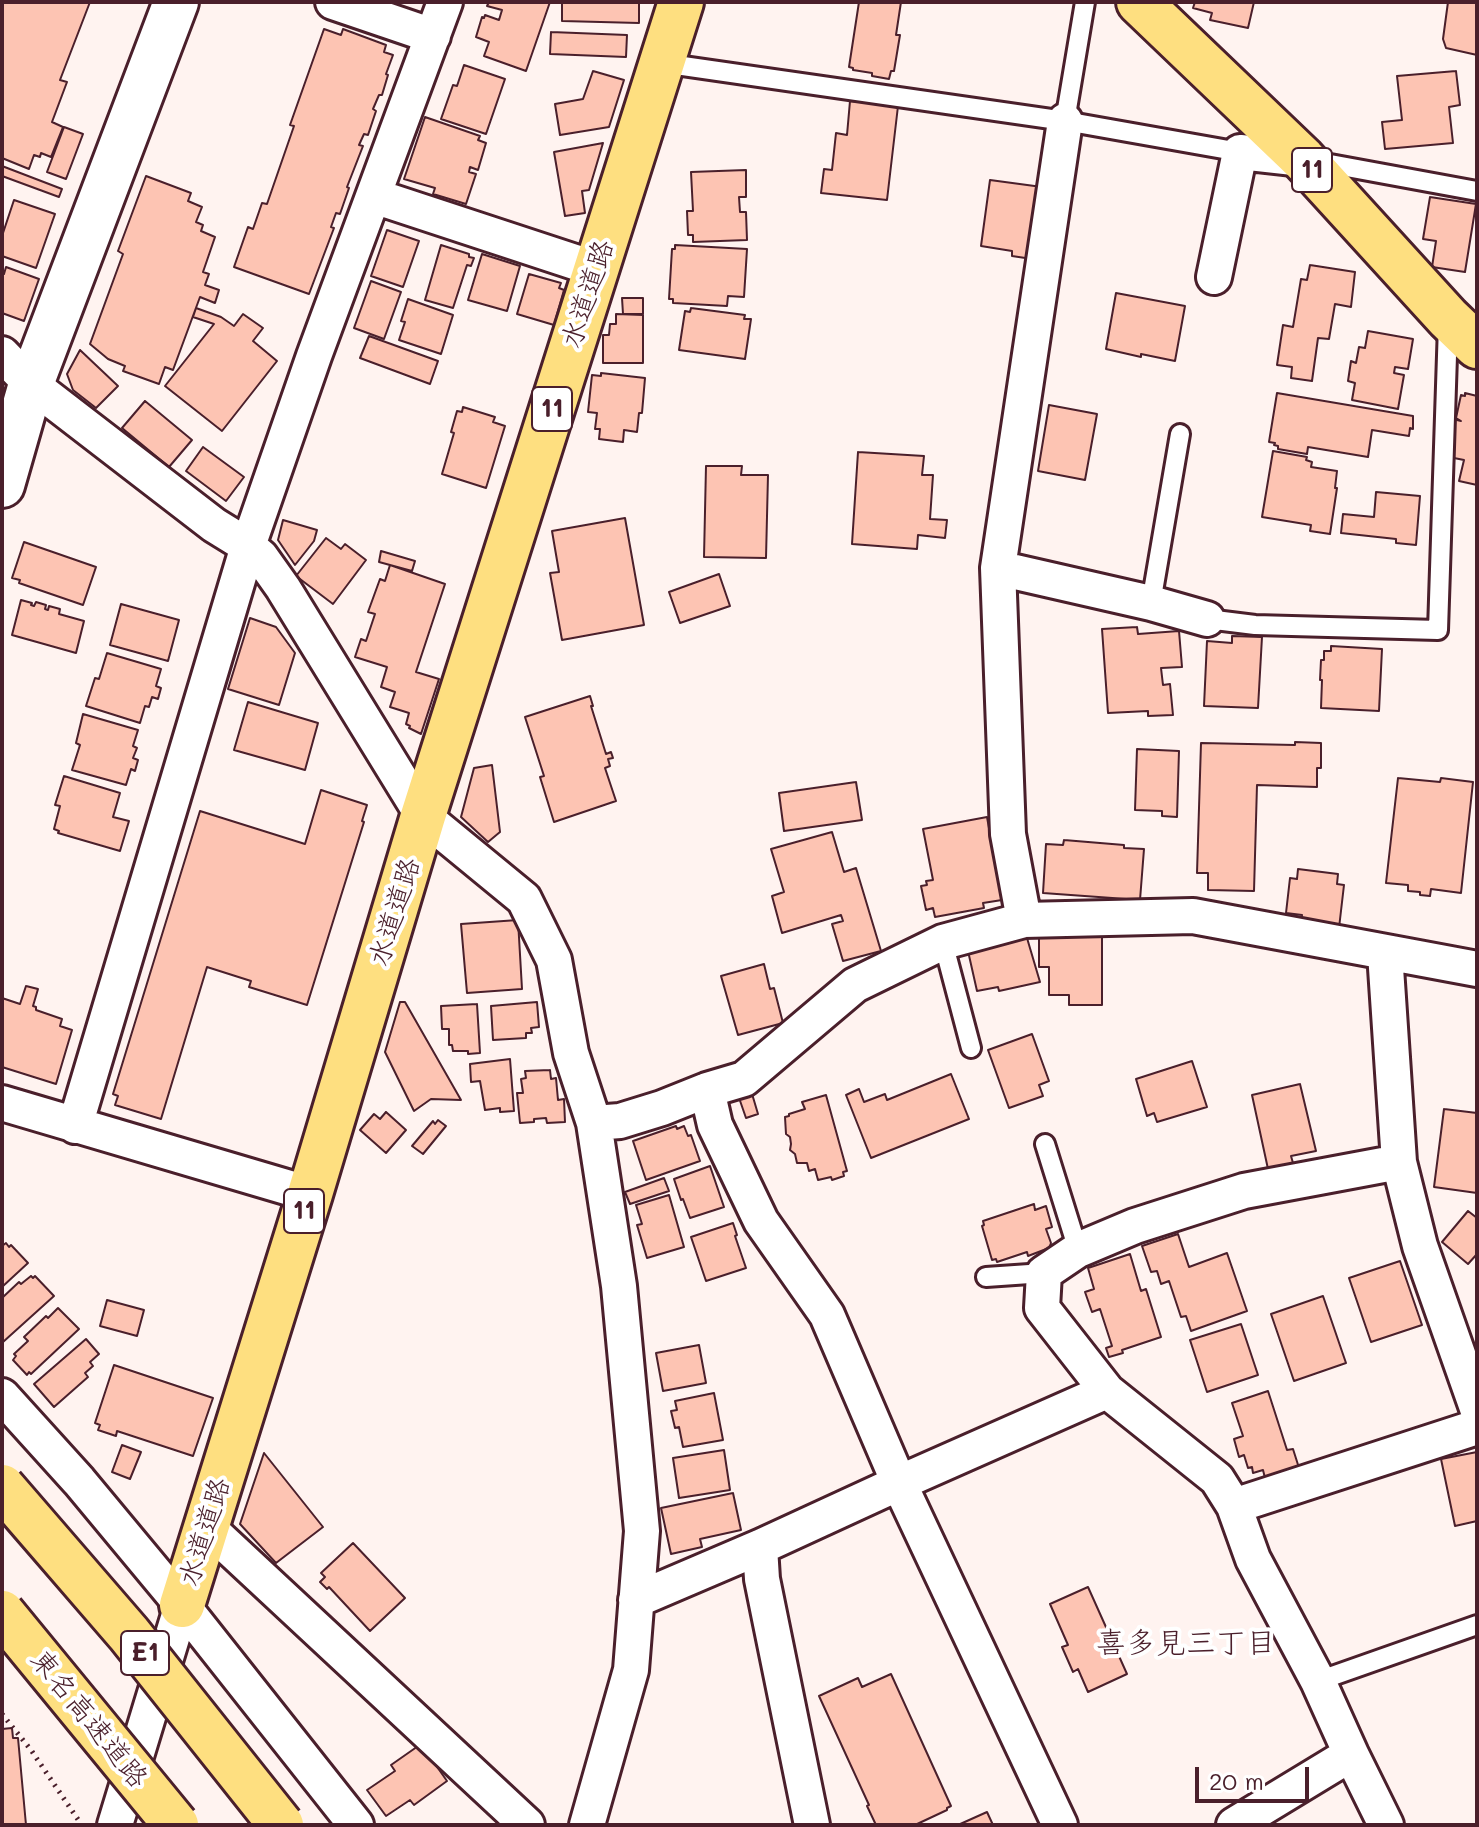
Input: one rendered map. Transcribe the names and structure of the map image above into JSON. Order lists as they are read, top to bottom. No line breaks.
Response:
{"streets":{"main road":["11","水道道路","E1","東名高速道路"]},"districts":["喜多見三丁目"],"scale_bar":"20 m"}
